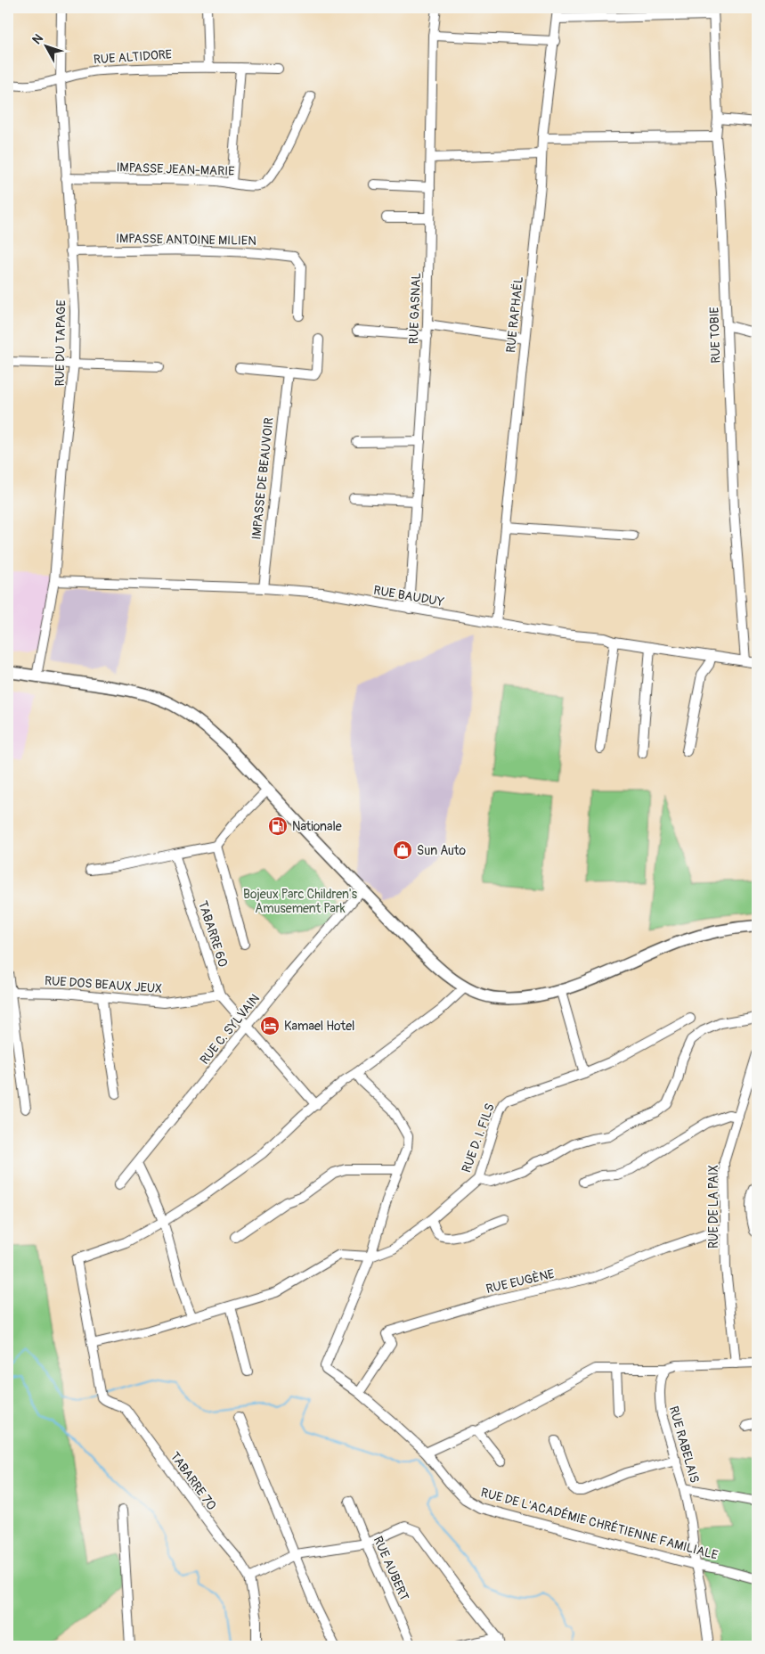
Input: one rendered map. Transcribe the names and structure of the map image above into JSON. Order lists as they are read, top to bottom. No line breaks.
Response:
{"streets":{"street":["RUE ALTIDORE","IMPASSE JEAN-MARIE","IMPASSE ANTOINE MILIEN","RUE GASNAL","RUE RAPHAËL","RUE TOBIE","RUE DU TAPAGE","IMPASSE DE BEAUVOIR","RUE BAUDUY","TABARRE 60","RUE DOS BEAUX JEUX","RUE C. SYLVAIN","RUE D. I. FILS","RUE DE LA PAIX","RUE EUGÈNE","RUE RABELAIS","TABARRE 70","RUE DE L'ACADÉMIE CHRÉTIENNE FAMILIALE","RUE AUBERT"]},"crossings":[["RUE ALTIDORE","RUE DU TAPAGE"],["IMPASSE JEAN-MARIE","RUE DU TAPAGE"],["IMPASSE ANTOINE MILIEN","RUE DU TAPAGE"],["RUE GASNAL","RUE BAUDUY"],["RUE RAPHAËL","RUE BAUDUY"],["RUE TOBIE","RUE BAUDUY"],["RUE DU TAPAGE","RUE BAUDUY"],["IMPASSE DE BEAUVOIR","RUE BAUDUY"],["TABARRE 60","RUE DOS BEAUX JEUX"],["TABARRE 60","RUE C. SYLVAIN"],["RUE D. I. FILS","RUE DE L'ACADÉMIE CHRÉTIENNE FAMILIALE"],["RUE DE LA PAIX","RUE EUGÈNE"],["RUE EUGÈNE","RUE DE L'ACADÉMIE CHRÉTIENNE FAMILIALE"],["RUE RABELAIS","RUE DE L'ACADÉMIE CHRÉTIENNE FAMILIALE"]],"parks":["Bojeux Parc Children's Amusement Park"],"places":{"fuel station":["Nationale"],"shop":["Sun Auto"],"hotel":["Kamael Hotel"]},"north":"top left"}
